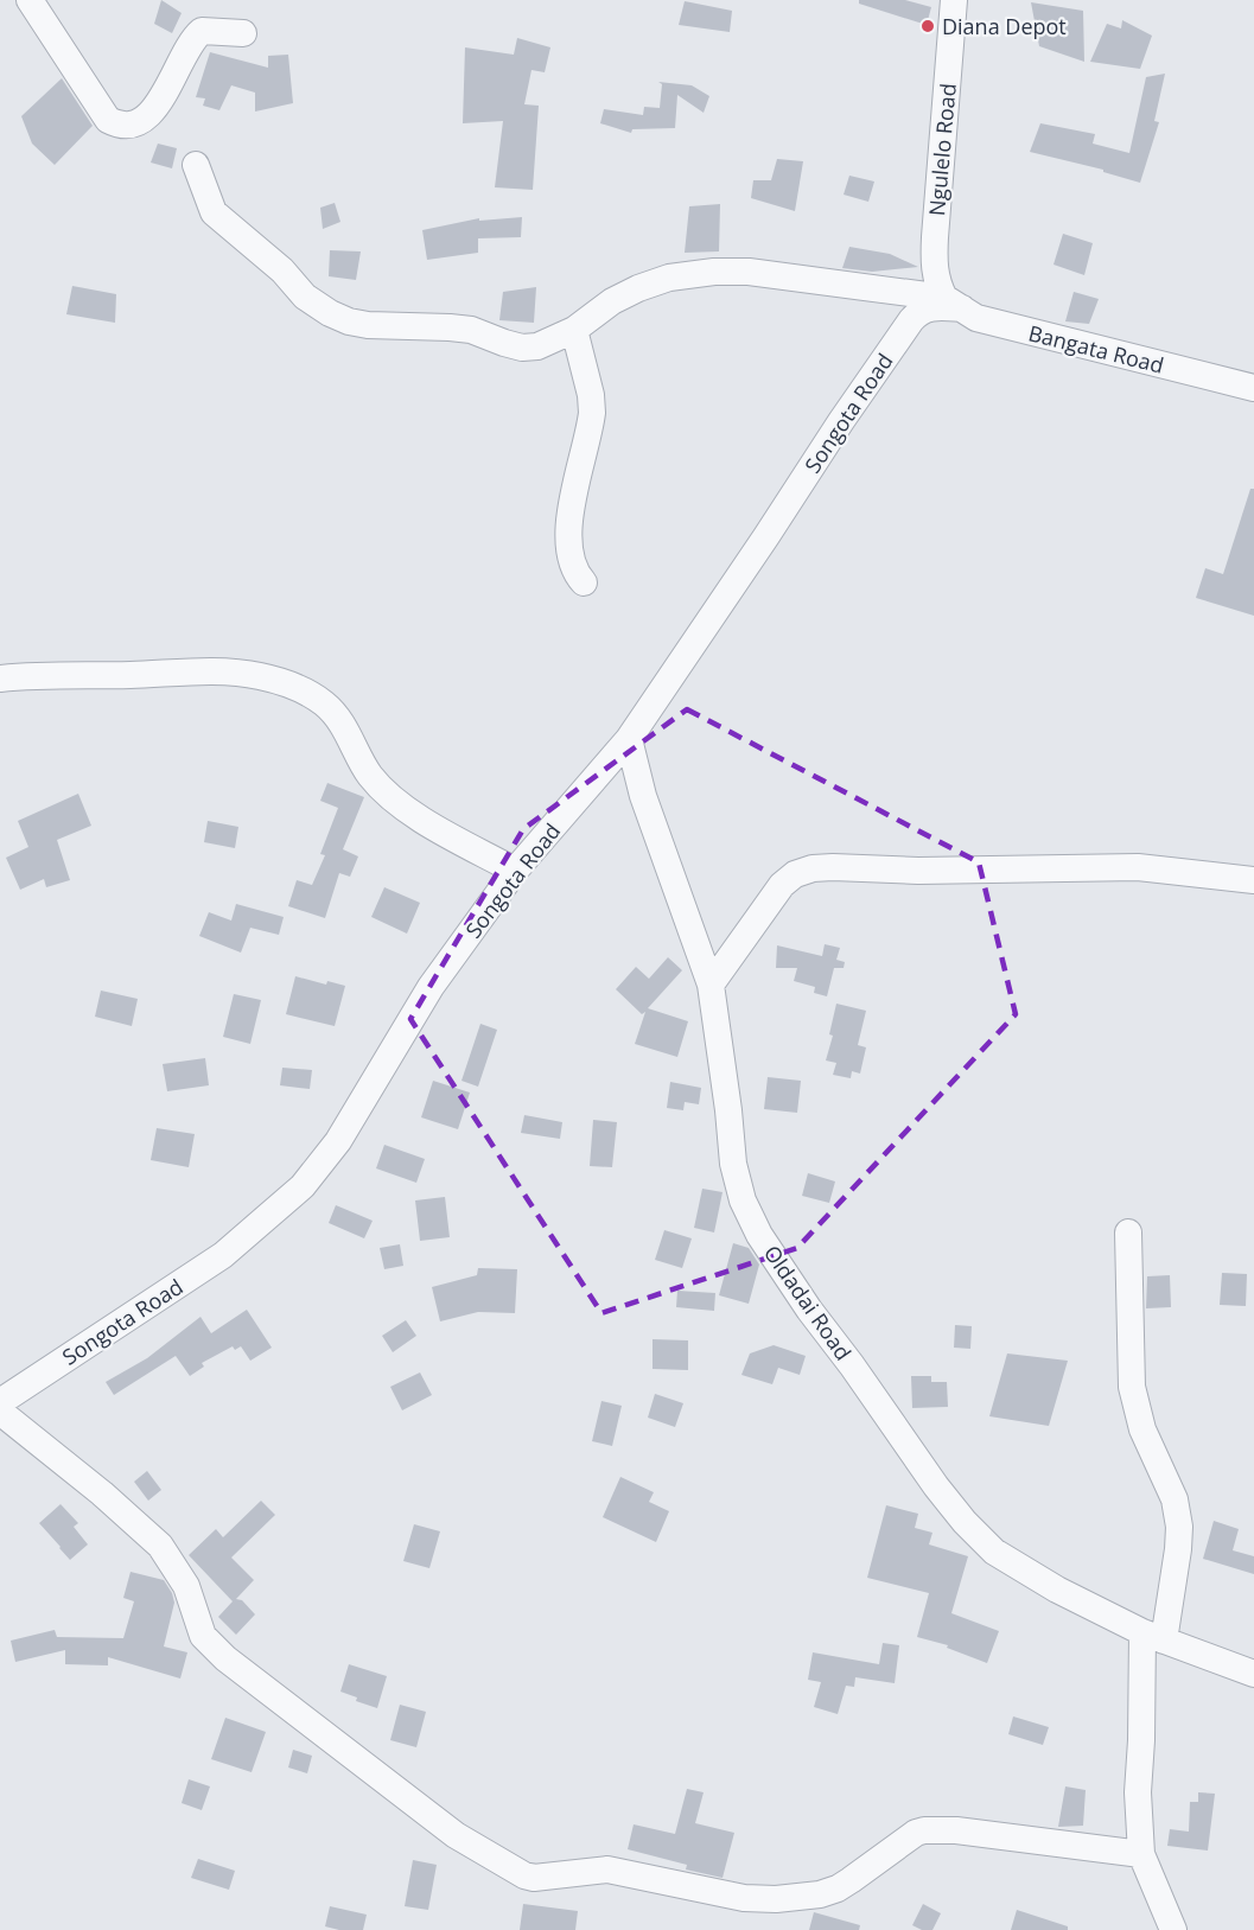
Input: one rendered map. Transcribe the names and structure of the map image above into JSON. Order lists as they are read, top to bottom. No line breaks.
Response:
{"streets":{"street":["Ngulelo Road","Bangata Road","Songota Road","Oldadai Road"]},"crossings":[["Ngulelo Road","Bangata Road"],["Ngulelo Road","Songota Road"],["Bangata Road","Songota Road"],["Songota Road","Oldadai Road"]],"places":["Diana Depot"]}
